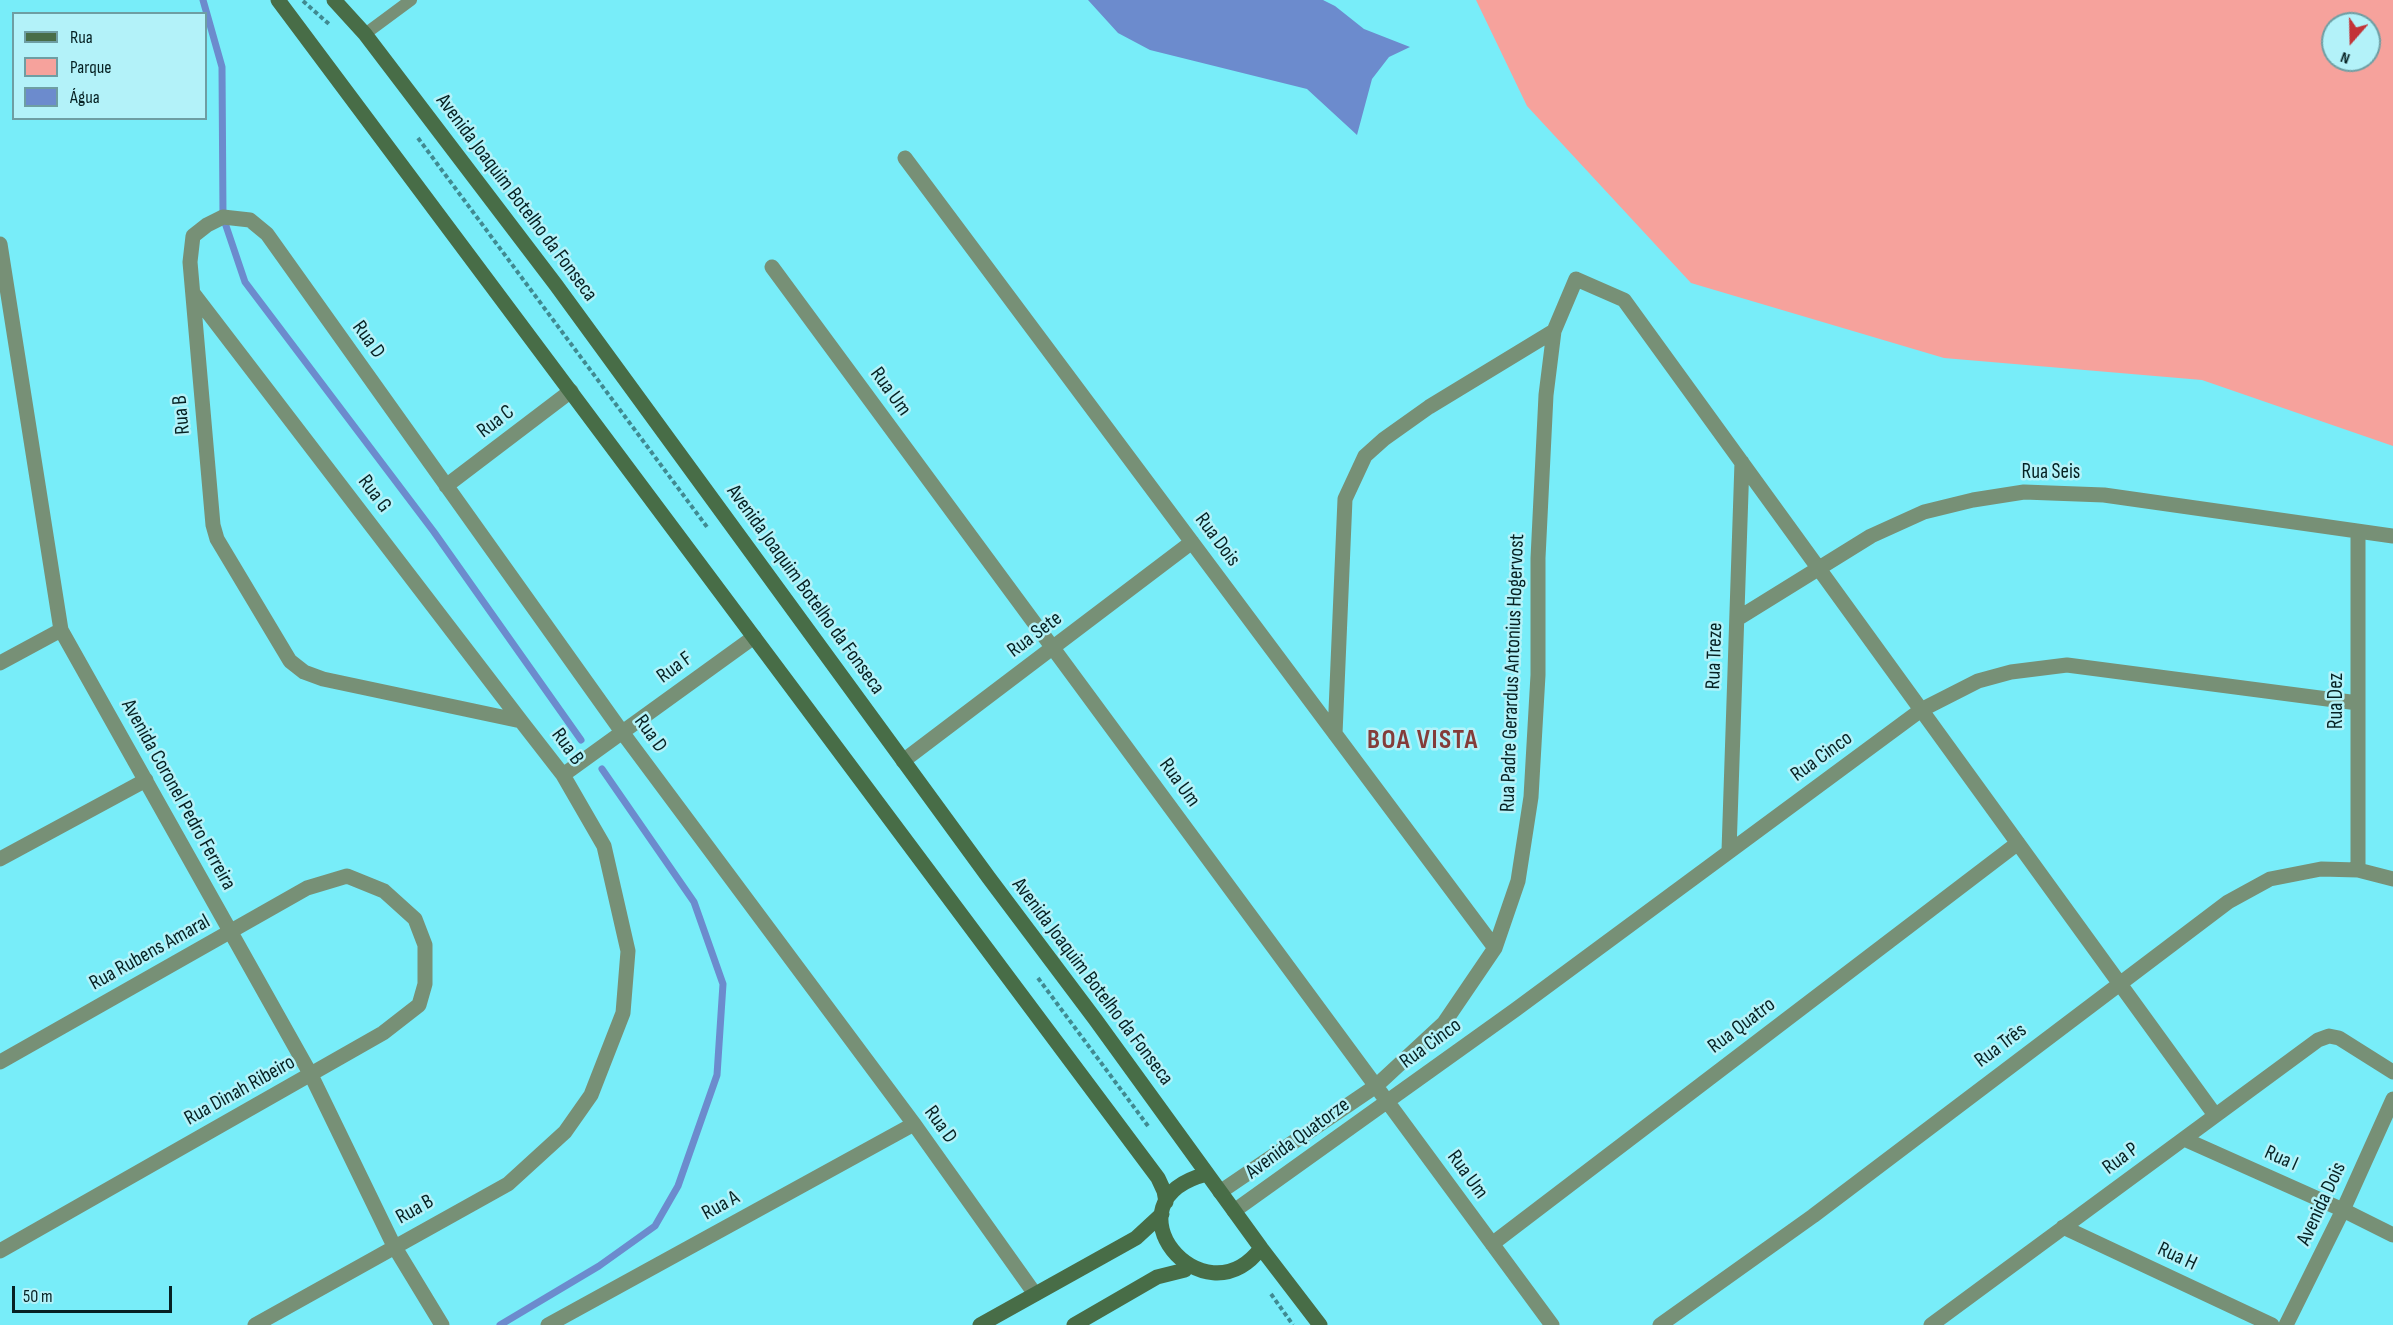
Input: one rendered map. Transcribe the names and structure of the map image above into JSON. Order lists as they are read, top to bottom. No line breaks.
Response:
{"streets":{"street":["Avenida Joaquim Botelho da Fonseca","Rua D","Rua Um","Rua B","Rua C","Rua Seis","Rua G","Rua Dois","Rua Sete","Rua Treze","Rua F","Rua Padre Gerardus Antonius Hogervost","Rua Dez","Rua Cinco","Avenida Coronel Pedro Ferreira","Rua Rubens Amaral","Rua Quatro","Rua Três","Rua Dinah Ribeiro","Avenida Quatorze","Rua P","Rua I","Avenida Dois","Rua A","Rua H"]},"crossings":[["Avenida Joaquim Botelho da Fonseca","Rua Sete"],["Avenida Joaquim Botelho da Fonseca","Rua Padre Gerardus Antonius Hogervost"],["Avenida Joaquim Botelho da Fonseca","Avenida Quatorze"],["Rua D","Rua B"],["Rua D","Rua C"],["Rua D","Rua F"],["Rua D","Rua A"],["Rua Um","Rua Sete"],["Rua Um","Rua Padre Gerardus Antonius Hogervost"],["Rua Um","Rua Cinco"],["Rua Um","Rua Quatro"],["Rua Um","Avenida Quatorze"],["Rua B","Rua G"],["Rua B","Rua F"],["Rua B","Avenida Coronel Pedro Ferreira"],["Rua Seis","Rua Treze"],["Rua Seis","Rua Dez"],["Rua Dois","Rua Sete"],["Rua Dois","Rua Padre Gerardus Antonius Hogervost"],["Rua Treze","Rua Padre Gerardus Antonius Hogervost"],["Rua Treze","Rua Cinco"],["Rua Padre Gerardus Antonius Hogervost","Avenida Quatorze"],["Rua Dez","Rua Cinco"],["Rua Dez","Rua Três"],["Rua Cinco","Avenida Quatorze"],["Avenida Coronel Pedro Ferreira","Rua Rubens Amaral"],["Avenida Coronel Pedro Ferreira","Rua Dinah Ribeiro"],["Rua Rubens Amaral","Rua Dinah Ribeiro"],["Rua P","Rua I"],["Rua P","Rua H"],["Rua I","Avenida Dois"]],"districts":["BOA VISTA"],"legend":["Rua","Parque","Água"],"scale_bar":"50 m","north":"bottom"}
